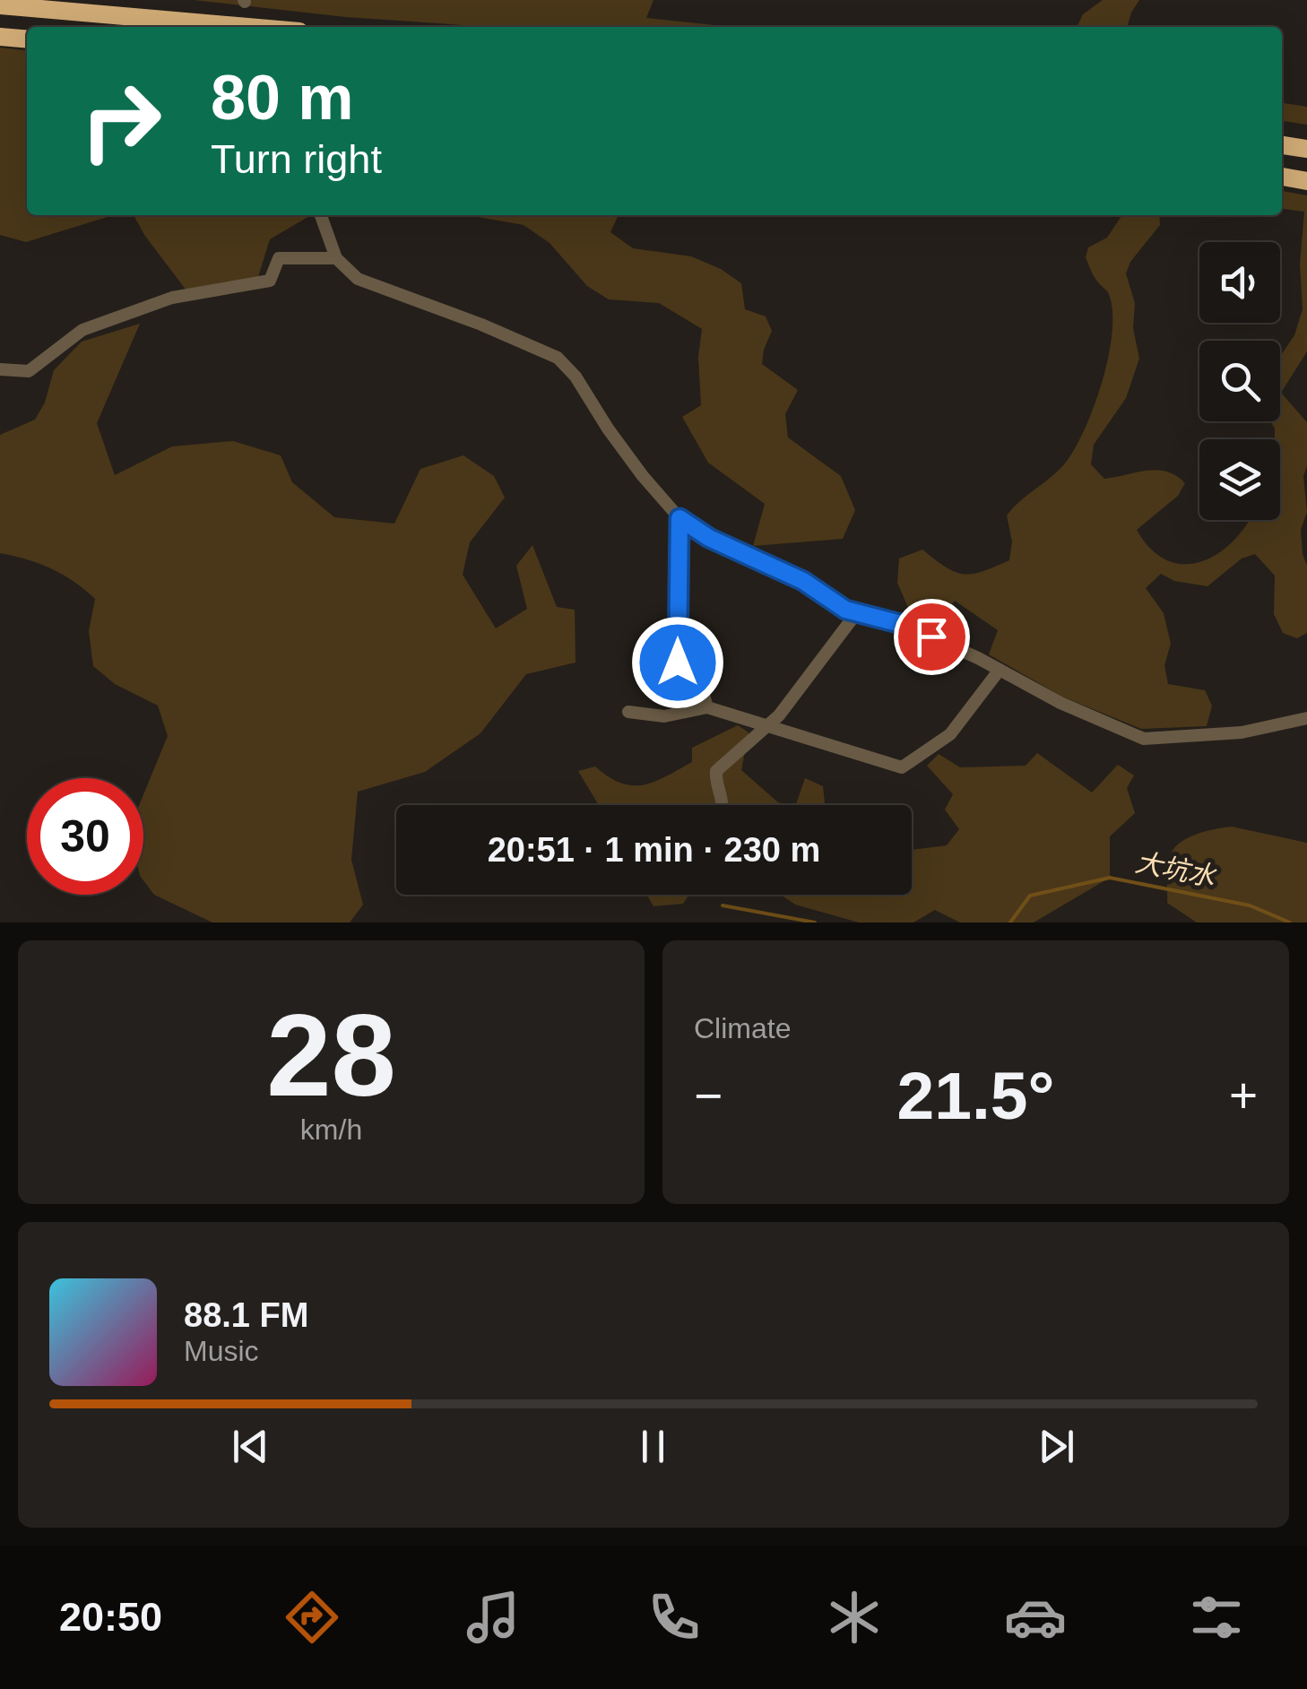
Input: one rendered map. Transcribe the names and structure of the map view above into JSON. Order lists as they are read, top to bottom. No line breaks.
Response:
{"water":["大坑水"],"page":{"turn":["80 m","Turn right"],"limit":"30","trip":"20:51 · 1 min · 230 m","tile":[["28","km/h"],"Climate"],"heat":["−","21.5°","+"],"song":["88.1 FM","Music"],"tabs":"20:50"}}
